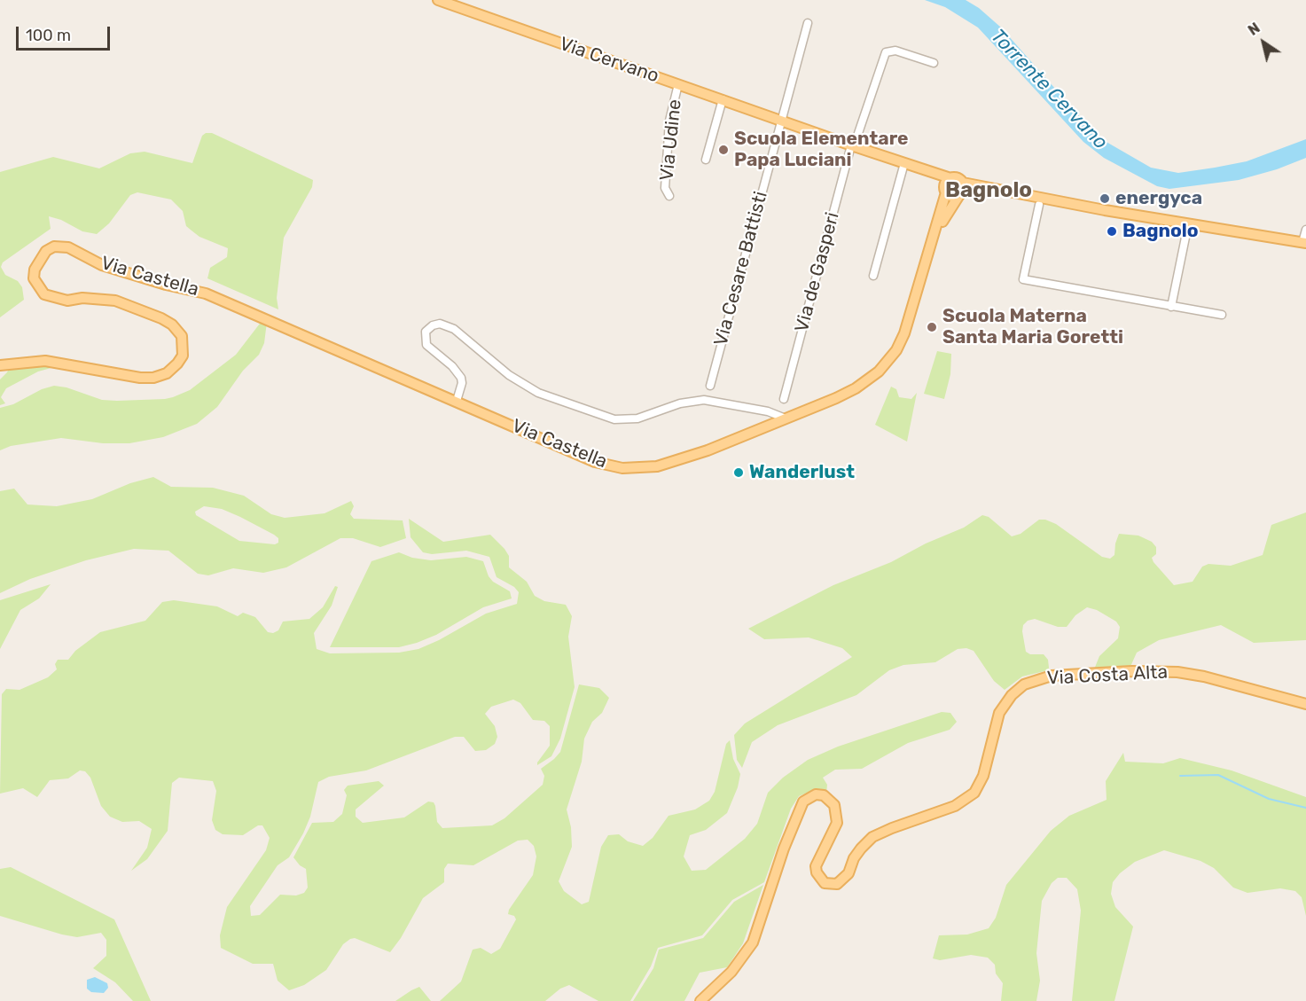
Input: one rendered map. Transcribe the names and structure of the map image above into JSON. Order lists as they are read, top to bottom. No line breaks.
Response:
{"streets":{"main road":["Via Cervano","Via Castella","Via Costa Alta"],"street":["Via Udine","Via Cesare Battisti","Via de Gasperi"]},"crossings":[["Via Cervano","Via Udine"],["Via Cervano","Via Cesare Battisti"],["Via Cervano","Via de Gasperi"]],"districts":["Bagnolo"],"water":["Torrente Cervano"],"places":["Scuola Elementare Papa Luciani","energyca","Bagnolo","Scuola Materna Santa Maria Goretti","Wanderlust"],"scale_bar":"100 m","north":"top left"}
